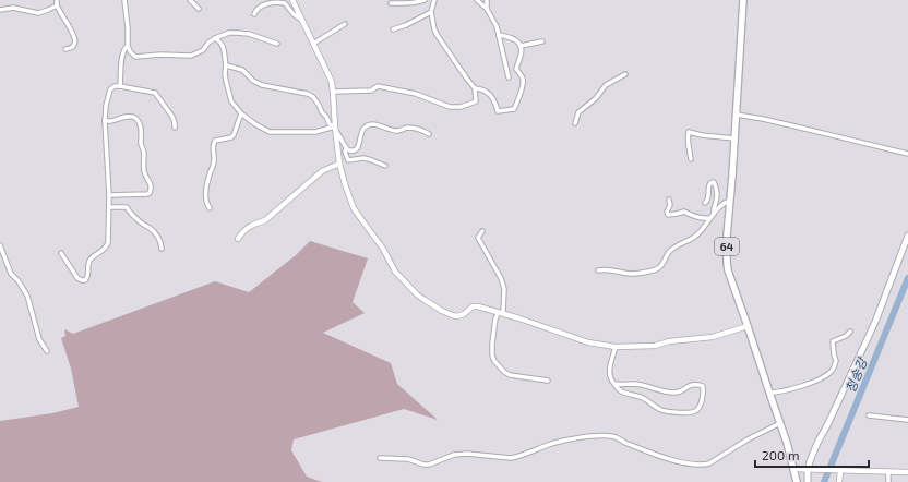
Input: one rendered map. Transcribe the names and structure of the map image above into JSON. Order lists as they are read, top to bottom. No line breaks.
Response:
{"streets":{"main road":["64"]},"water":["청송강"],"scale_bar":"200 m"}
